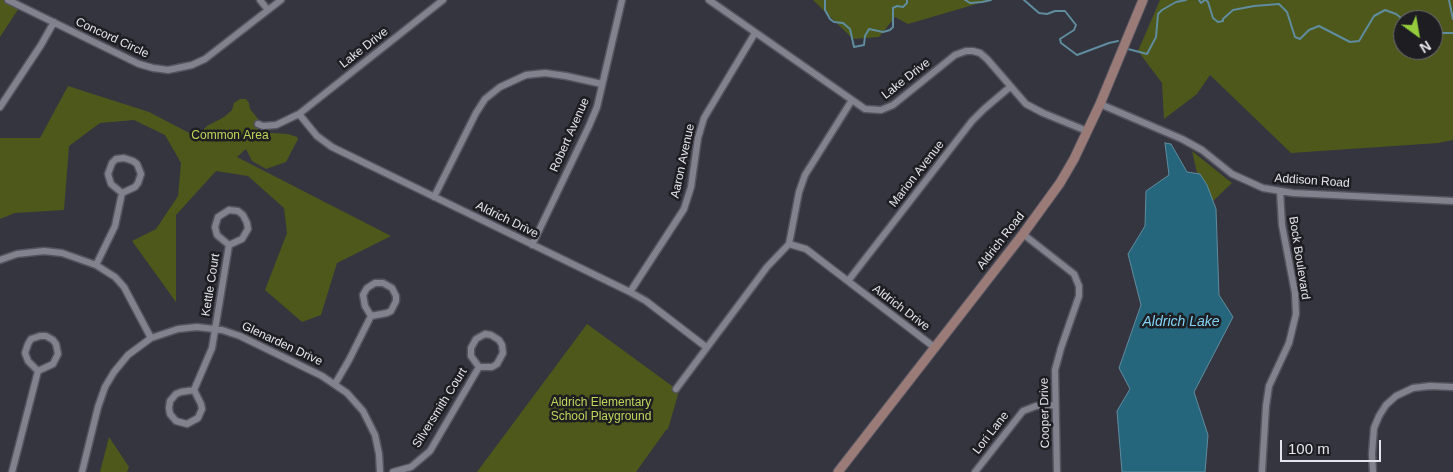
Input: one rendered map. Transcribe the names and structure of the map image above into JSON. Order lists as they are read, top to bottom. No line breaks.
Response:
{"streets":{"main road":["Aldrich Road"],"street":["Concord Circle","Lake Drive","Robert Avenue","Aaron Avenue","Marion Avenue","Addison Road","Aldrich Drive","Bock Boulevard","Kettle Court","Glenarden Drive","Silversmith Court","Cooper Drive","Lori Lane"]},"crossings":[["Lake Drive","Aaron Avenue"],["Lake Drive","Marion Avenue"],["Lake Drive","Aldrich Drive"],["Lake Drive","Aldrich Road"],["Robert Avenue","Aldrich Drive"],["Aaron Avenue","Aldrich Drive"],["Marion Avenue","Aldrich Drive"],["Addison Road","Aldrich Road"],["Addison Road","Bock Boulevard"],["Aldrich Drive","Aldrich Road"],["Aldrich Road","Cooper Drive"],["Kettle Court","Glenarden Drive"],["Cooper Drive","Lori Lane"]],"water":["Aldrich Lake"],"parks":["Common Area","Aldrich Elementary School Playground"],"scale_bar":"100 m","north":"bottom right"}
